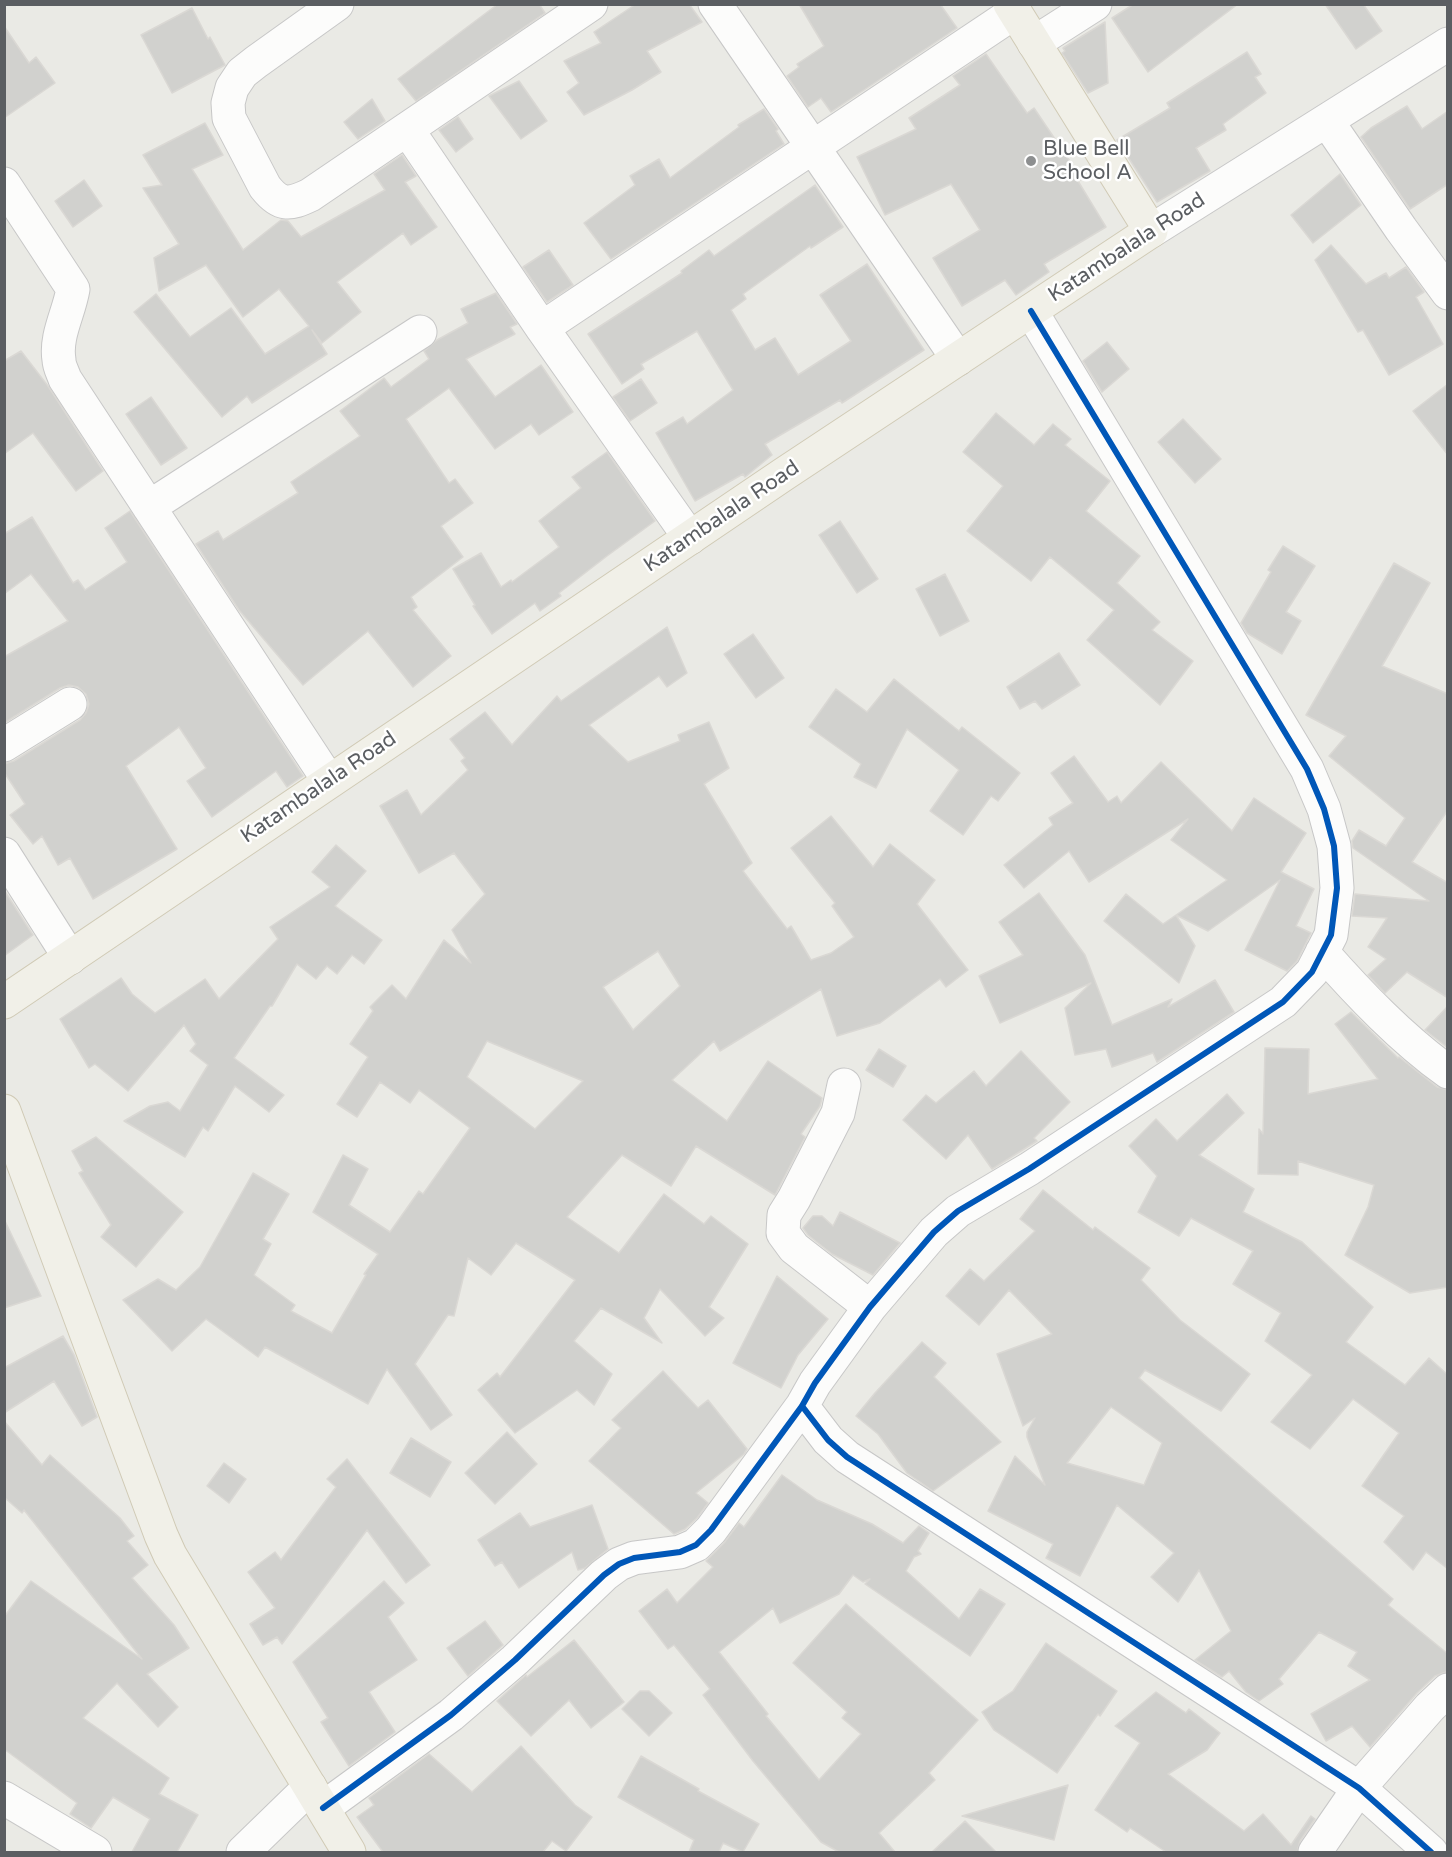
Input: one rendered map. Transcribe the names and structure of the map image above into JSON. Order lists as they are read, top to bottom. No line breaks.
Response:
{"streets":{"main road":["Katambalala Road"]},"places":["Blue Bell School A"]}
